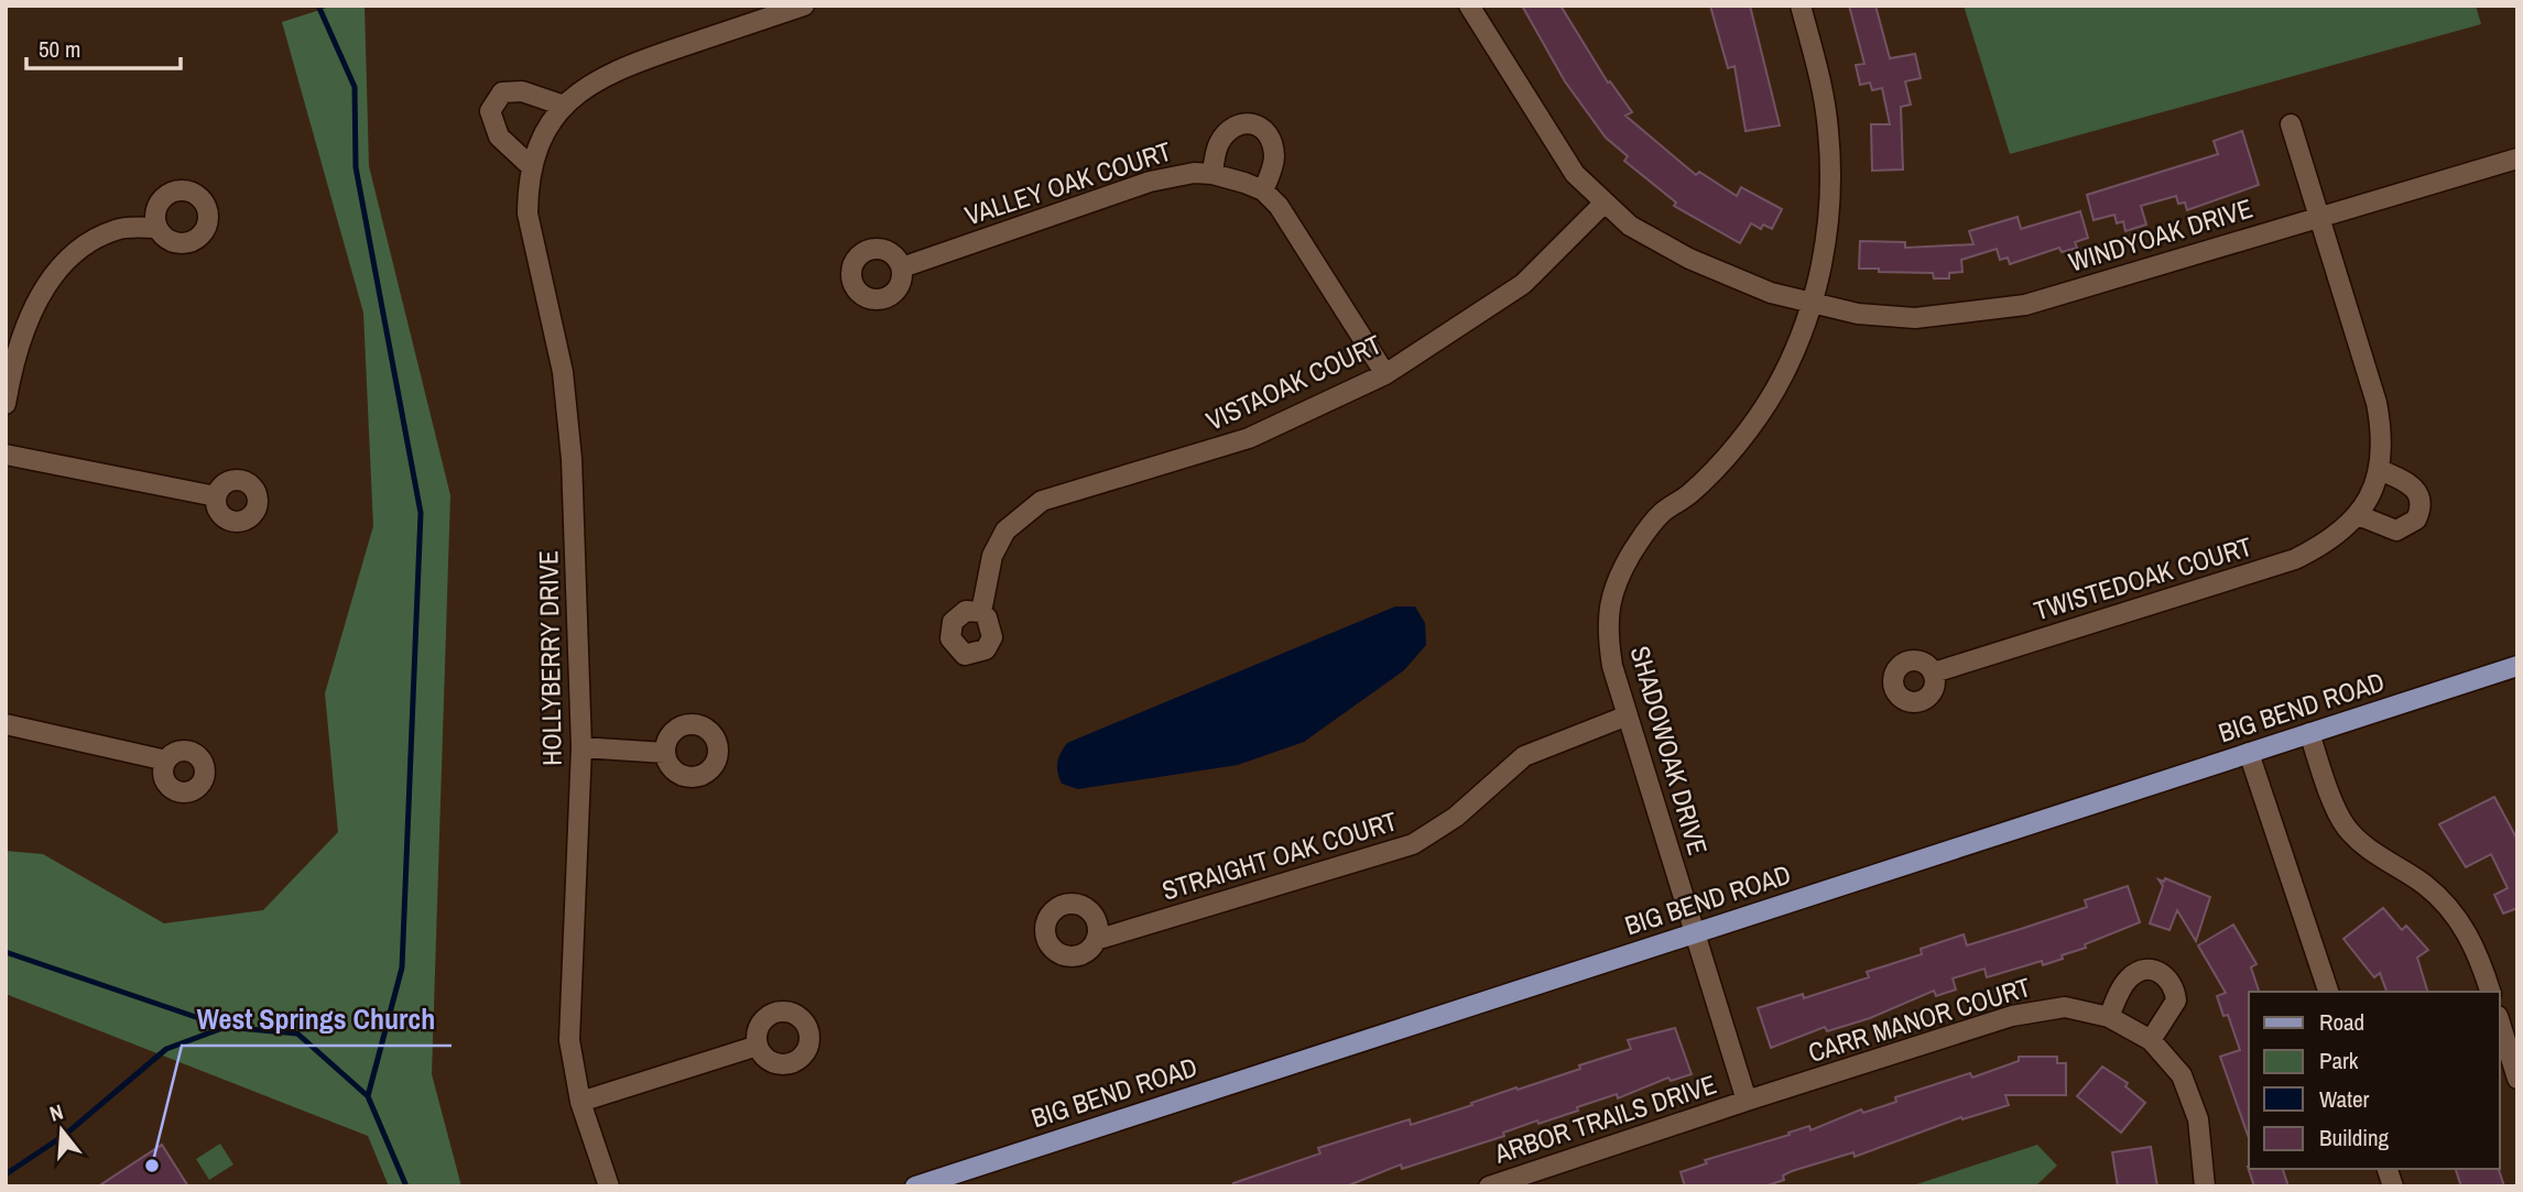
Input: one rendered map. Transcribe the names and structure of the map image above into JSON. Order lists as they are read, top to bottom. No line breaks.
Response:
{"streets":{"main road":["BIG BEND ROAD"],"street":["VALLEY OAK COURT","WINDYOAK DRIVE","VISTAOAK COURT","TWISTEDOAK COURT","HOLLYBERRY DRIVE","SHADOWOAK DRIVE","STRAIGHT OAK COURT","CARR MANOR COURT","ARBOR TRAILS DRIVE"]},"crossings":[["WINDYOAK DRIVE","VISTAOAK COURT"],["WINDYOAK DRIVE","TWISTEDOAK COURT"],["WINDYOAK DRIVE","SHADOWOAK DRIVE"],["BIG BEND ROAD","SHADOWOAK DRIVE"],["BIG BEND ROAD","ARBOR TRAILS DRIVE"],["SHADOWOAK DRIVE","STRAIGHT OAK COURT"],["SHADOWOAK DRIVE","ARBOR TRAILS DRIVE"],["CARR MANOR COURT","ARBOR TRAILS DRIVE"]],"places":["West Springs Church"],"legend":["Road","Park","Water","Building"],"scale_bar":"50 m","north":"top"}
